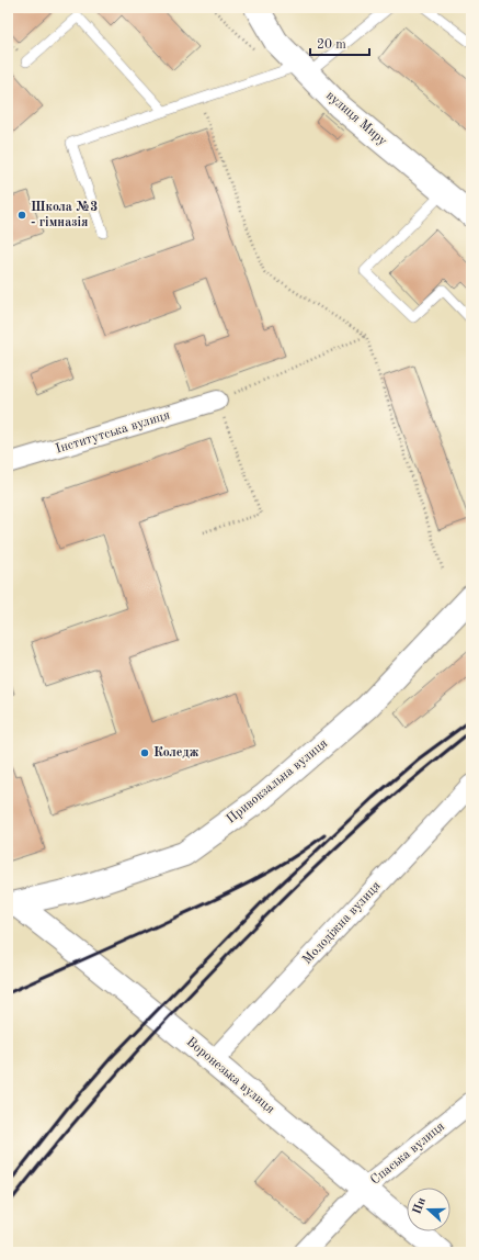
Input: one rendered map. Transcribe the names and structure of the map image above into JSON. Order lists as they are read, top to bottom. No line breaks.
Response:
{"streets":{"main road":["вулиця Миру","Привокзальна вулиця","Воронезька вулиця"],"street":["Інститутська вулиця","Молодіжна вулиця","Спаська вулиця"]},"crossings":[["Привокзальна вулиця","Воронезька вулиця"],["Молодіжна вулиця","Воронезька вулиця"],["Воронезька вулиця","Спаська вулиця"]],"places":["Школа №3 - гімназія","Коледж"],"scale_bar":"20 m","north":"left"}
